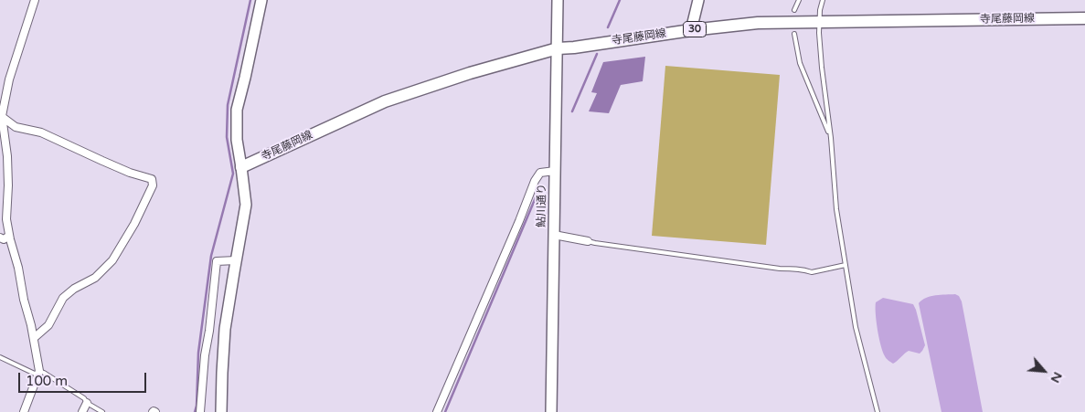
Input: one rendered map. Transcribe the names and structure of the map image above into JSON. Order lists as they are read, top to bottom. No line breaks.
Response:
{"streets":{"main road":["寺尾藤岡線","30"],"street":["鮎川通り"]},"crossings":[["寺尾藤岡線","鮎川通り"]],"scale_bar":"100 m","north":"bottom right"}
